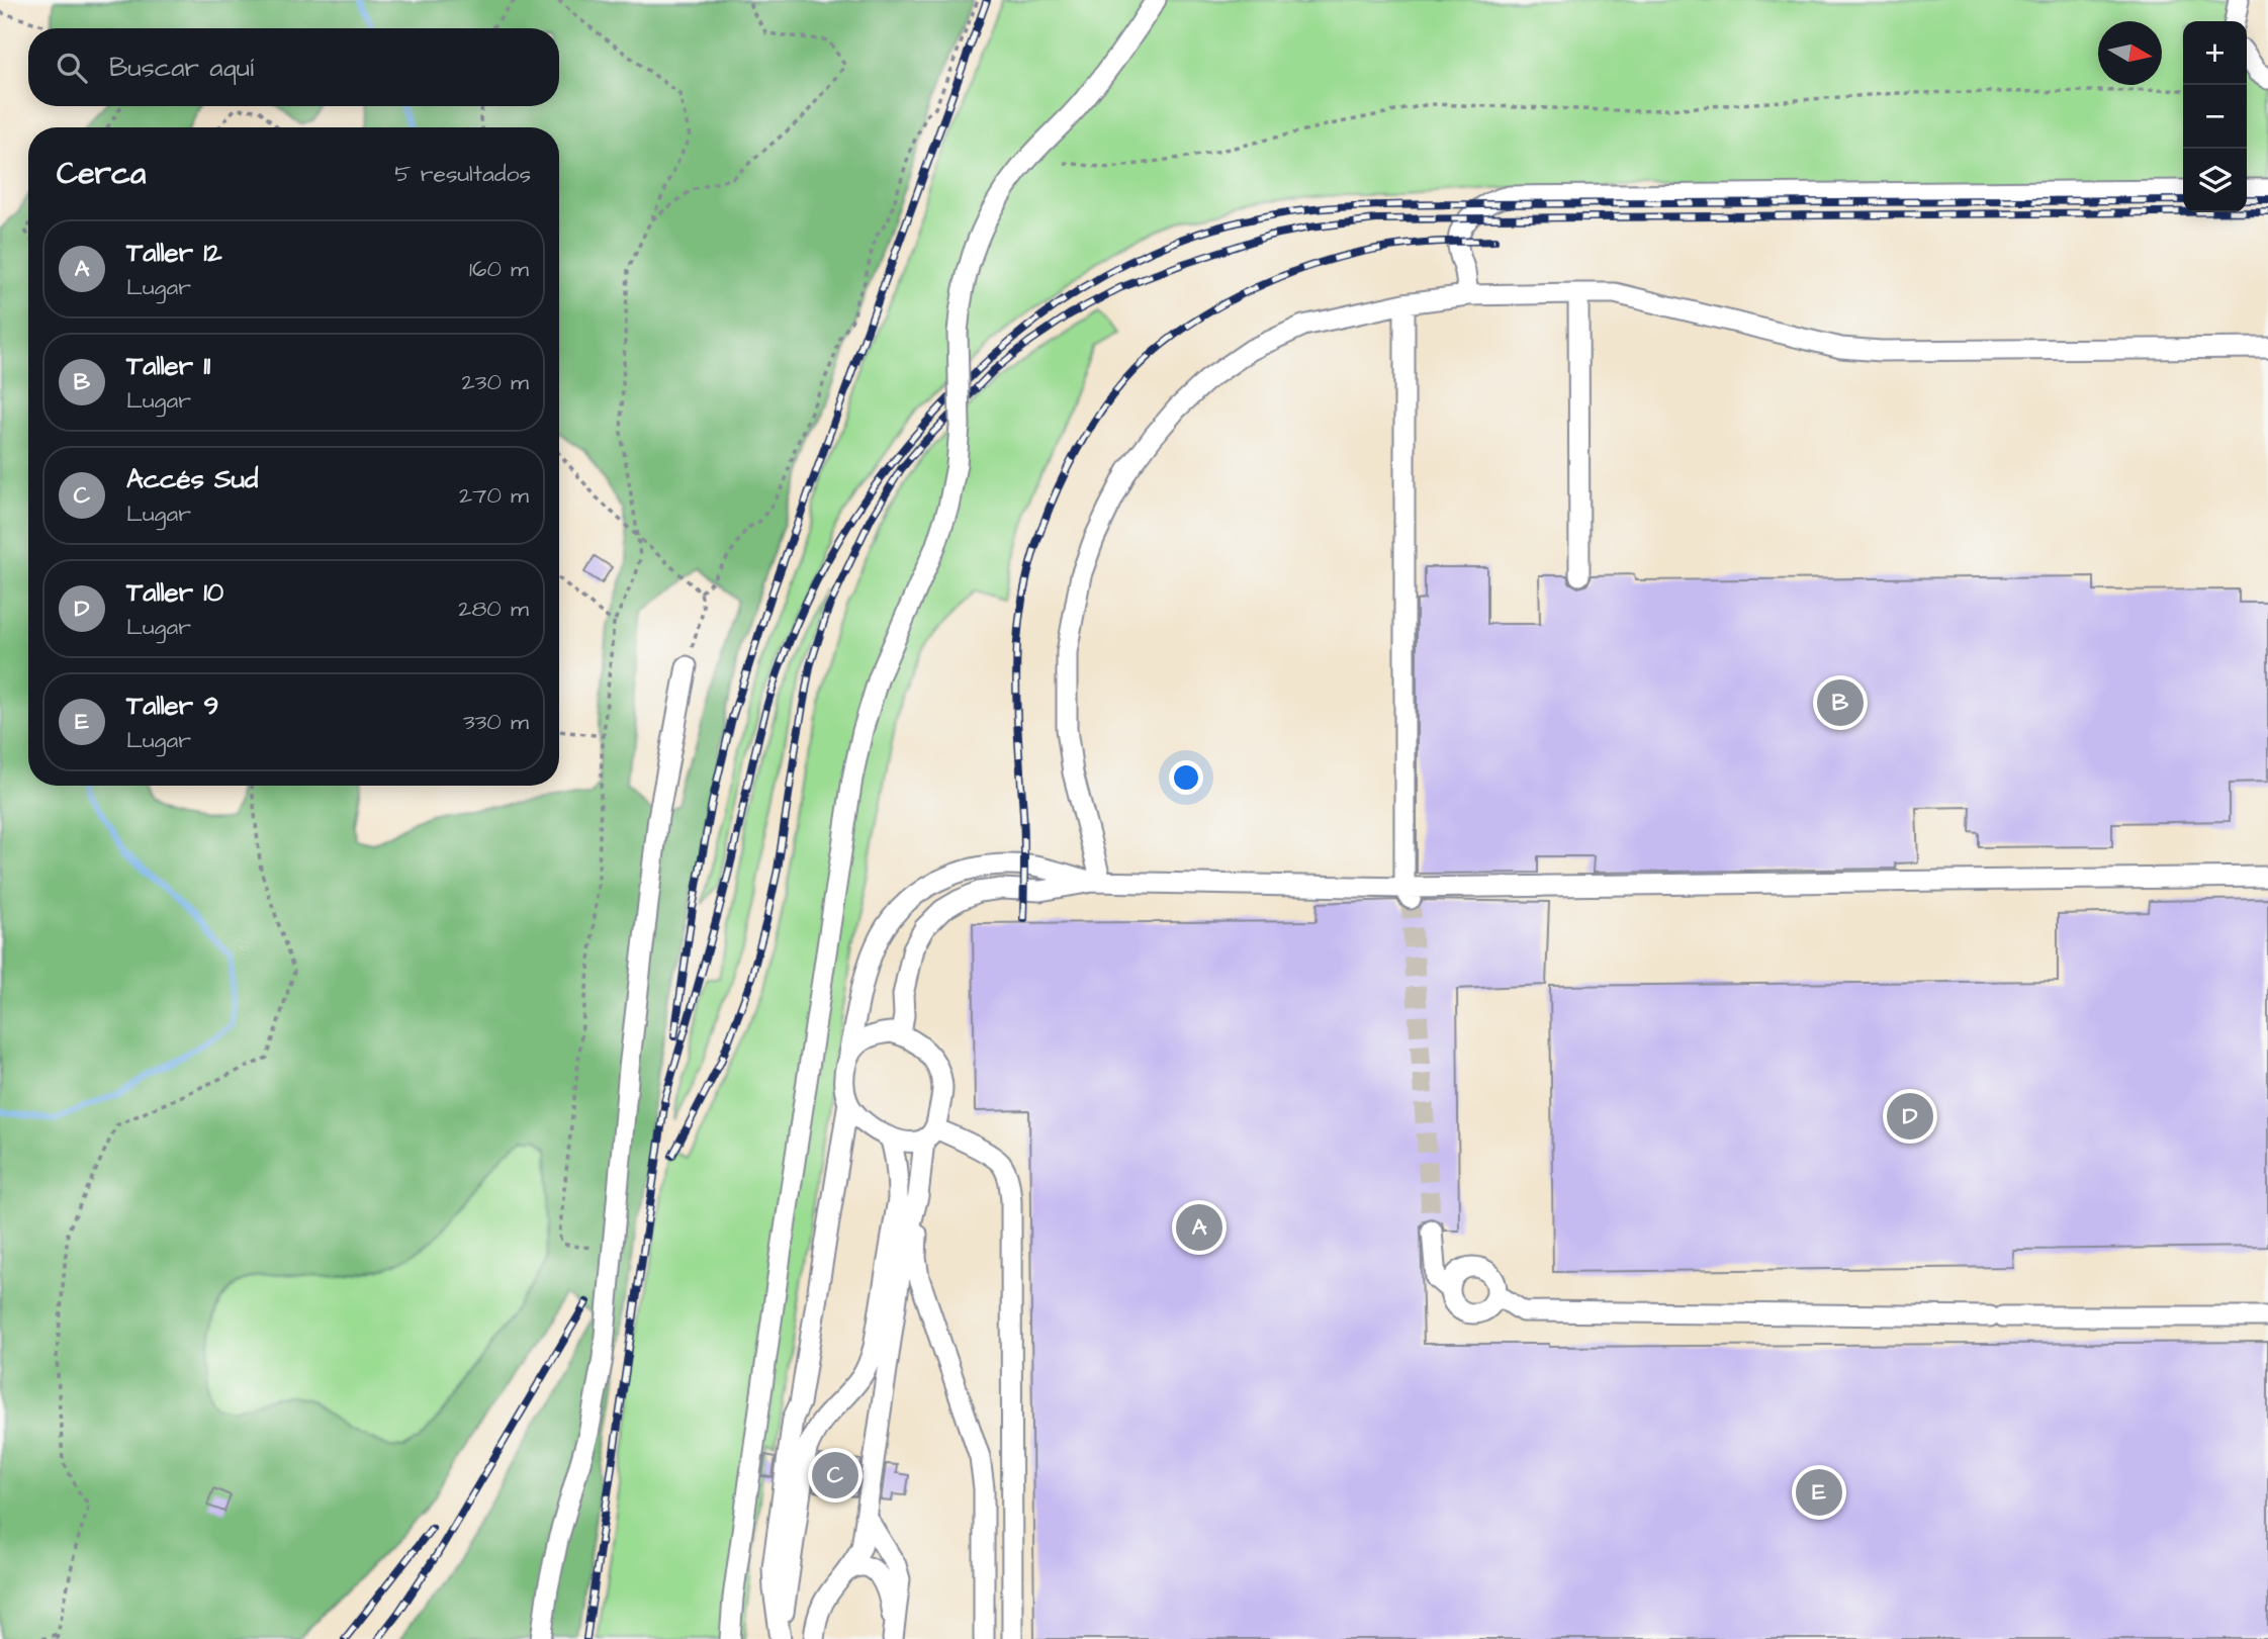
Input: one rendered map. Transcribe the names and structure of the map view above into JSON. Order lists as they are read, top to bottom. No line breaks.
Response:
{"north":"right","page":{"map_buttons":["+","−"],"search":"Buscar aquí","heading":["Cerca","5 resultados"],"list":[{"mark":"A","name":"Taller 12","note":"Lugar","value":"160 m"},{"mark":"B","name":"Taller 11","note":"Lugar","value":"230 m"},{"mark":"C","name":"Accés Sud","note":"Lugar","value":"270 m"},{"mark":"D","name":"Taller 10","note":"Lugar","value":"280 m"},{"mark":"E","name":"Taller 9","note":"Lugar","value":"330 m"}],"pins":["B","D","A","C","E"]}}
